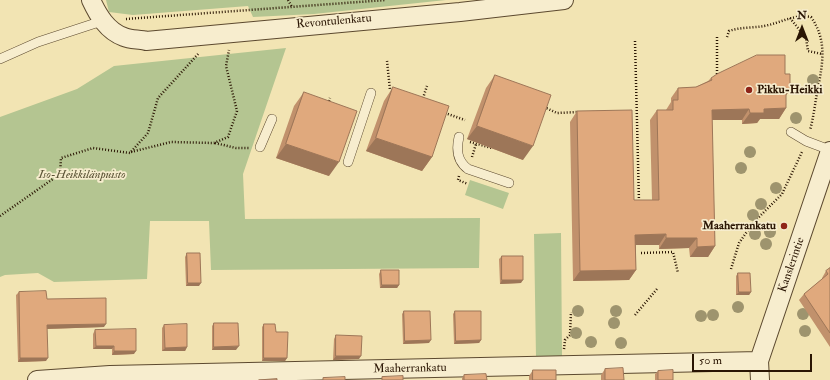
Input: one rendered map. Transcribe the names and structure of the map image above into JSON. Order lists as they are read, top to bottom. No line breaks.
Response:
{"streets":{"street":["Revontulenkatu","Kanslerintie","Maaherrankatu"]},"crossings":[["Kanslerintie","Maaherrankatu"]],"parks":["Iso-Heikkilänpuisto"],"places":["Pikku-Heikki","Maaherrankatu"],"scale_bar":"50 m","north":"top"}
